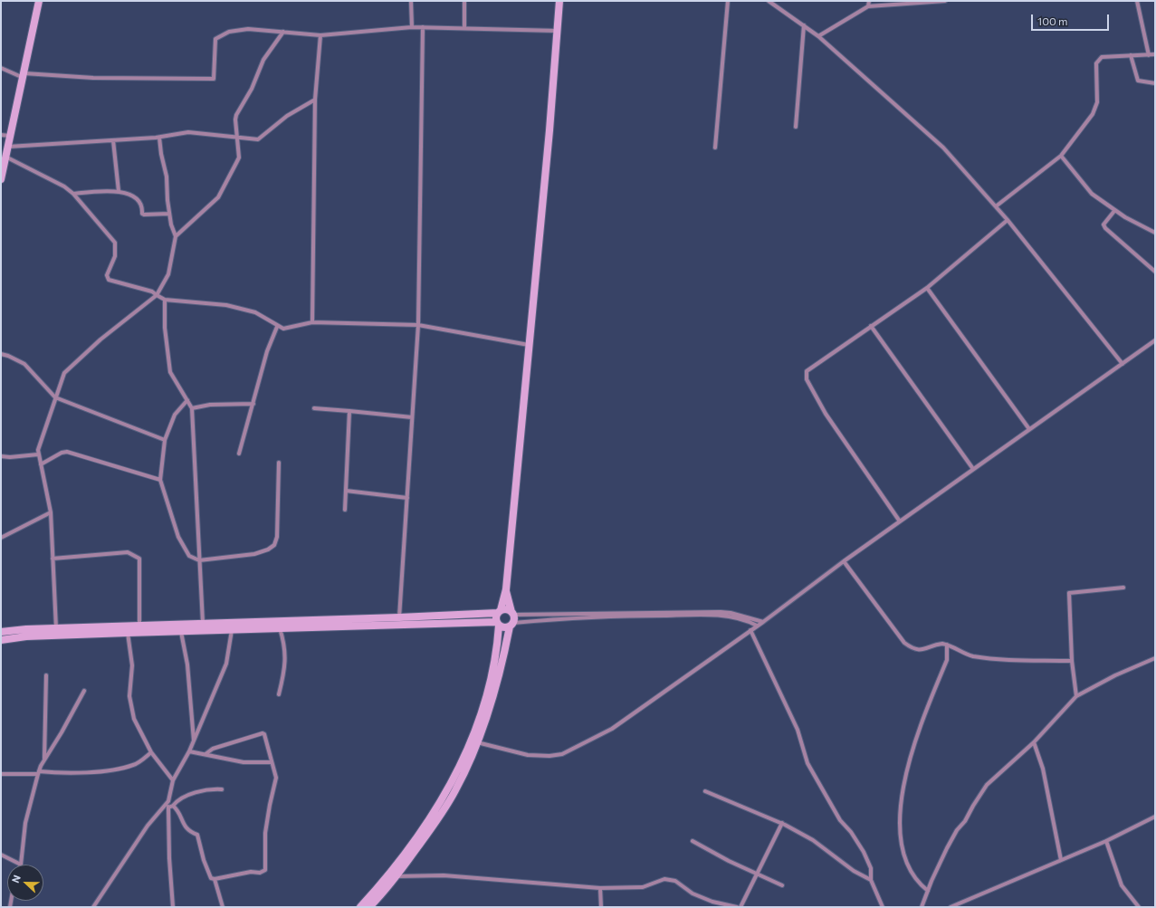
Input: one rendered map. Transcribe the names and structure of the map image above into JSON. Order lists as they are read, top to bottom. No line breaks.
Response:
{"scale_bar":"100 m","north":"left"}
